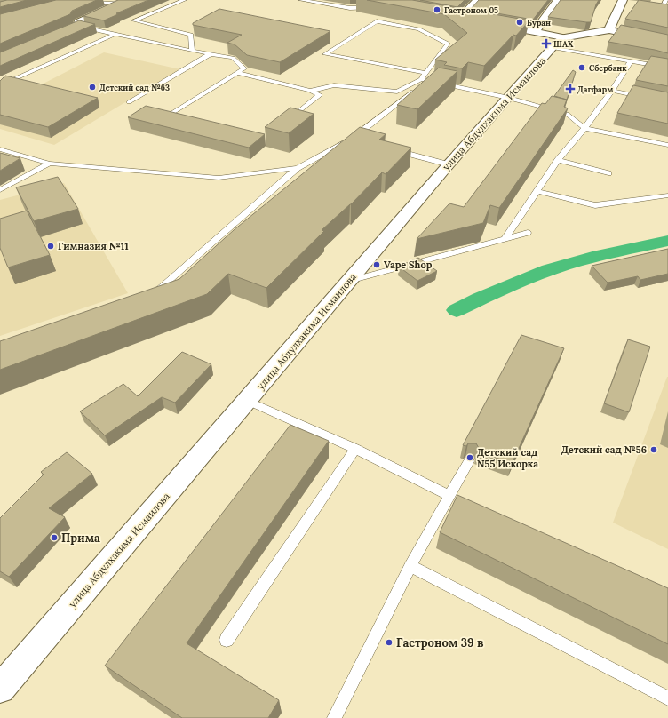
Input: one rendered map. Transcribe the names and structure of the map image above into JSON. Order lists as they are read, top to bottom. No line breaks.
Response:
{"streets":{"main road":["улица Абдулхакима Исмаилова"]},"places":{"other":["Гастроном 05","Буран","Сбербанк","Детский сад №63","Гимназия №11","Vape Shop","Детский сад №56","Детский сад N55 Искорка","Прима","Гастроном 39 в"],"health":["ШАХ","Дагфарм"]}}
